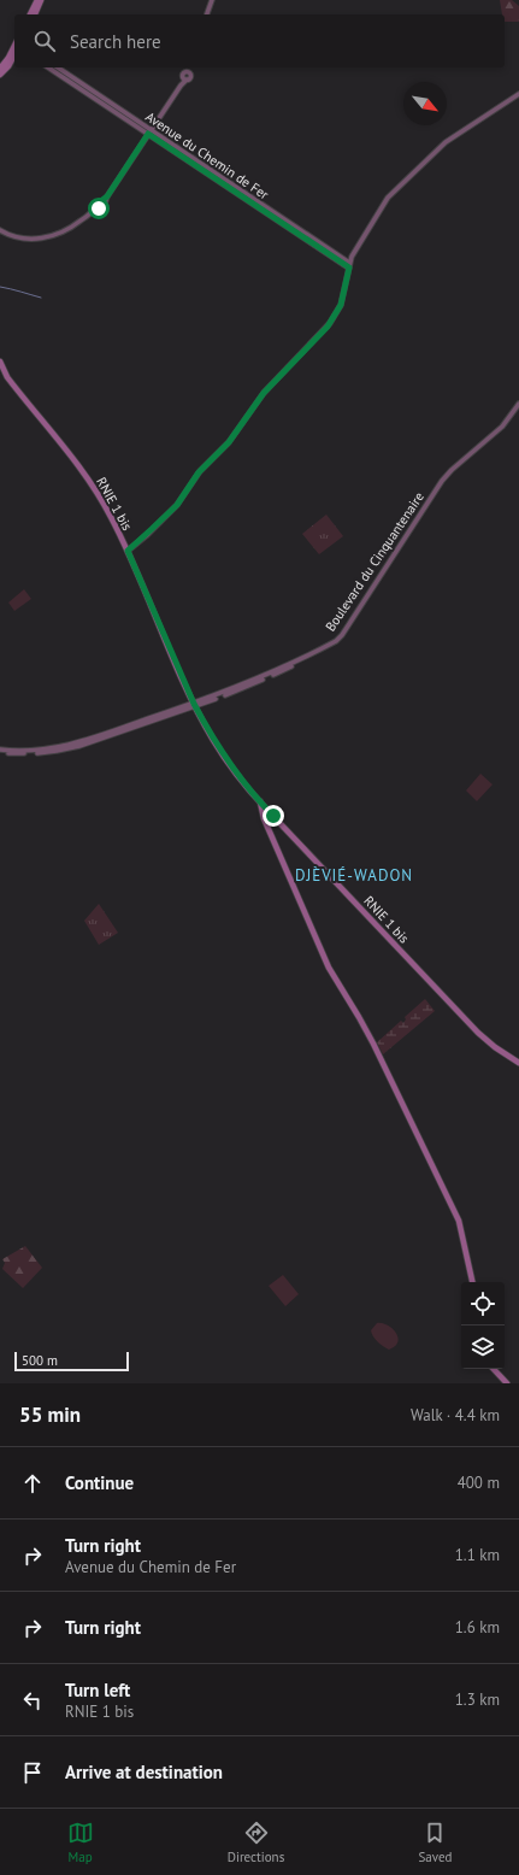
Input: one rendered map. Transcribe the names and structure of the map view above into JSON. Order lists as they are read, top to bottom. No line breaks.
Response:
{"streets":{"main road":["Avenue du Chemin de Fer","RNIE 1 bis","Boulevard du Cinquantenaire"]},"crossings":[["RNIE 1 bis","Boulevard du Cinquantenaire"]],"districts":["DJÈVIÉ-WADON"],"scale_bar":"500 m","north":"bottom right","page":{"search":"Search here","scale":"500 m","heading":["55 min","Walk · 4.4 km"],"list":[["Continue","400 m"],["Turn right","Avenue du Chemin de Fer","1.1 km"],["Turn right","1.6 km"],["Turn left","RNIE 1 bis","1.3 km"],"Arrive at destination"],"nav":["Map","Directions","Saved"]}}
